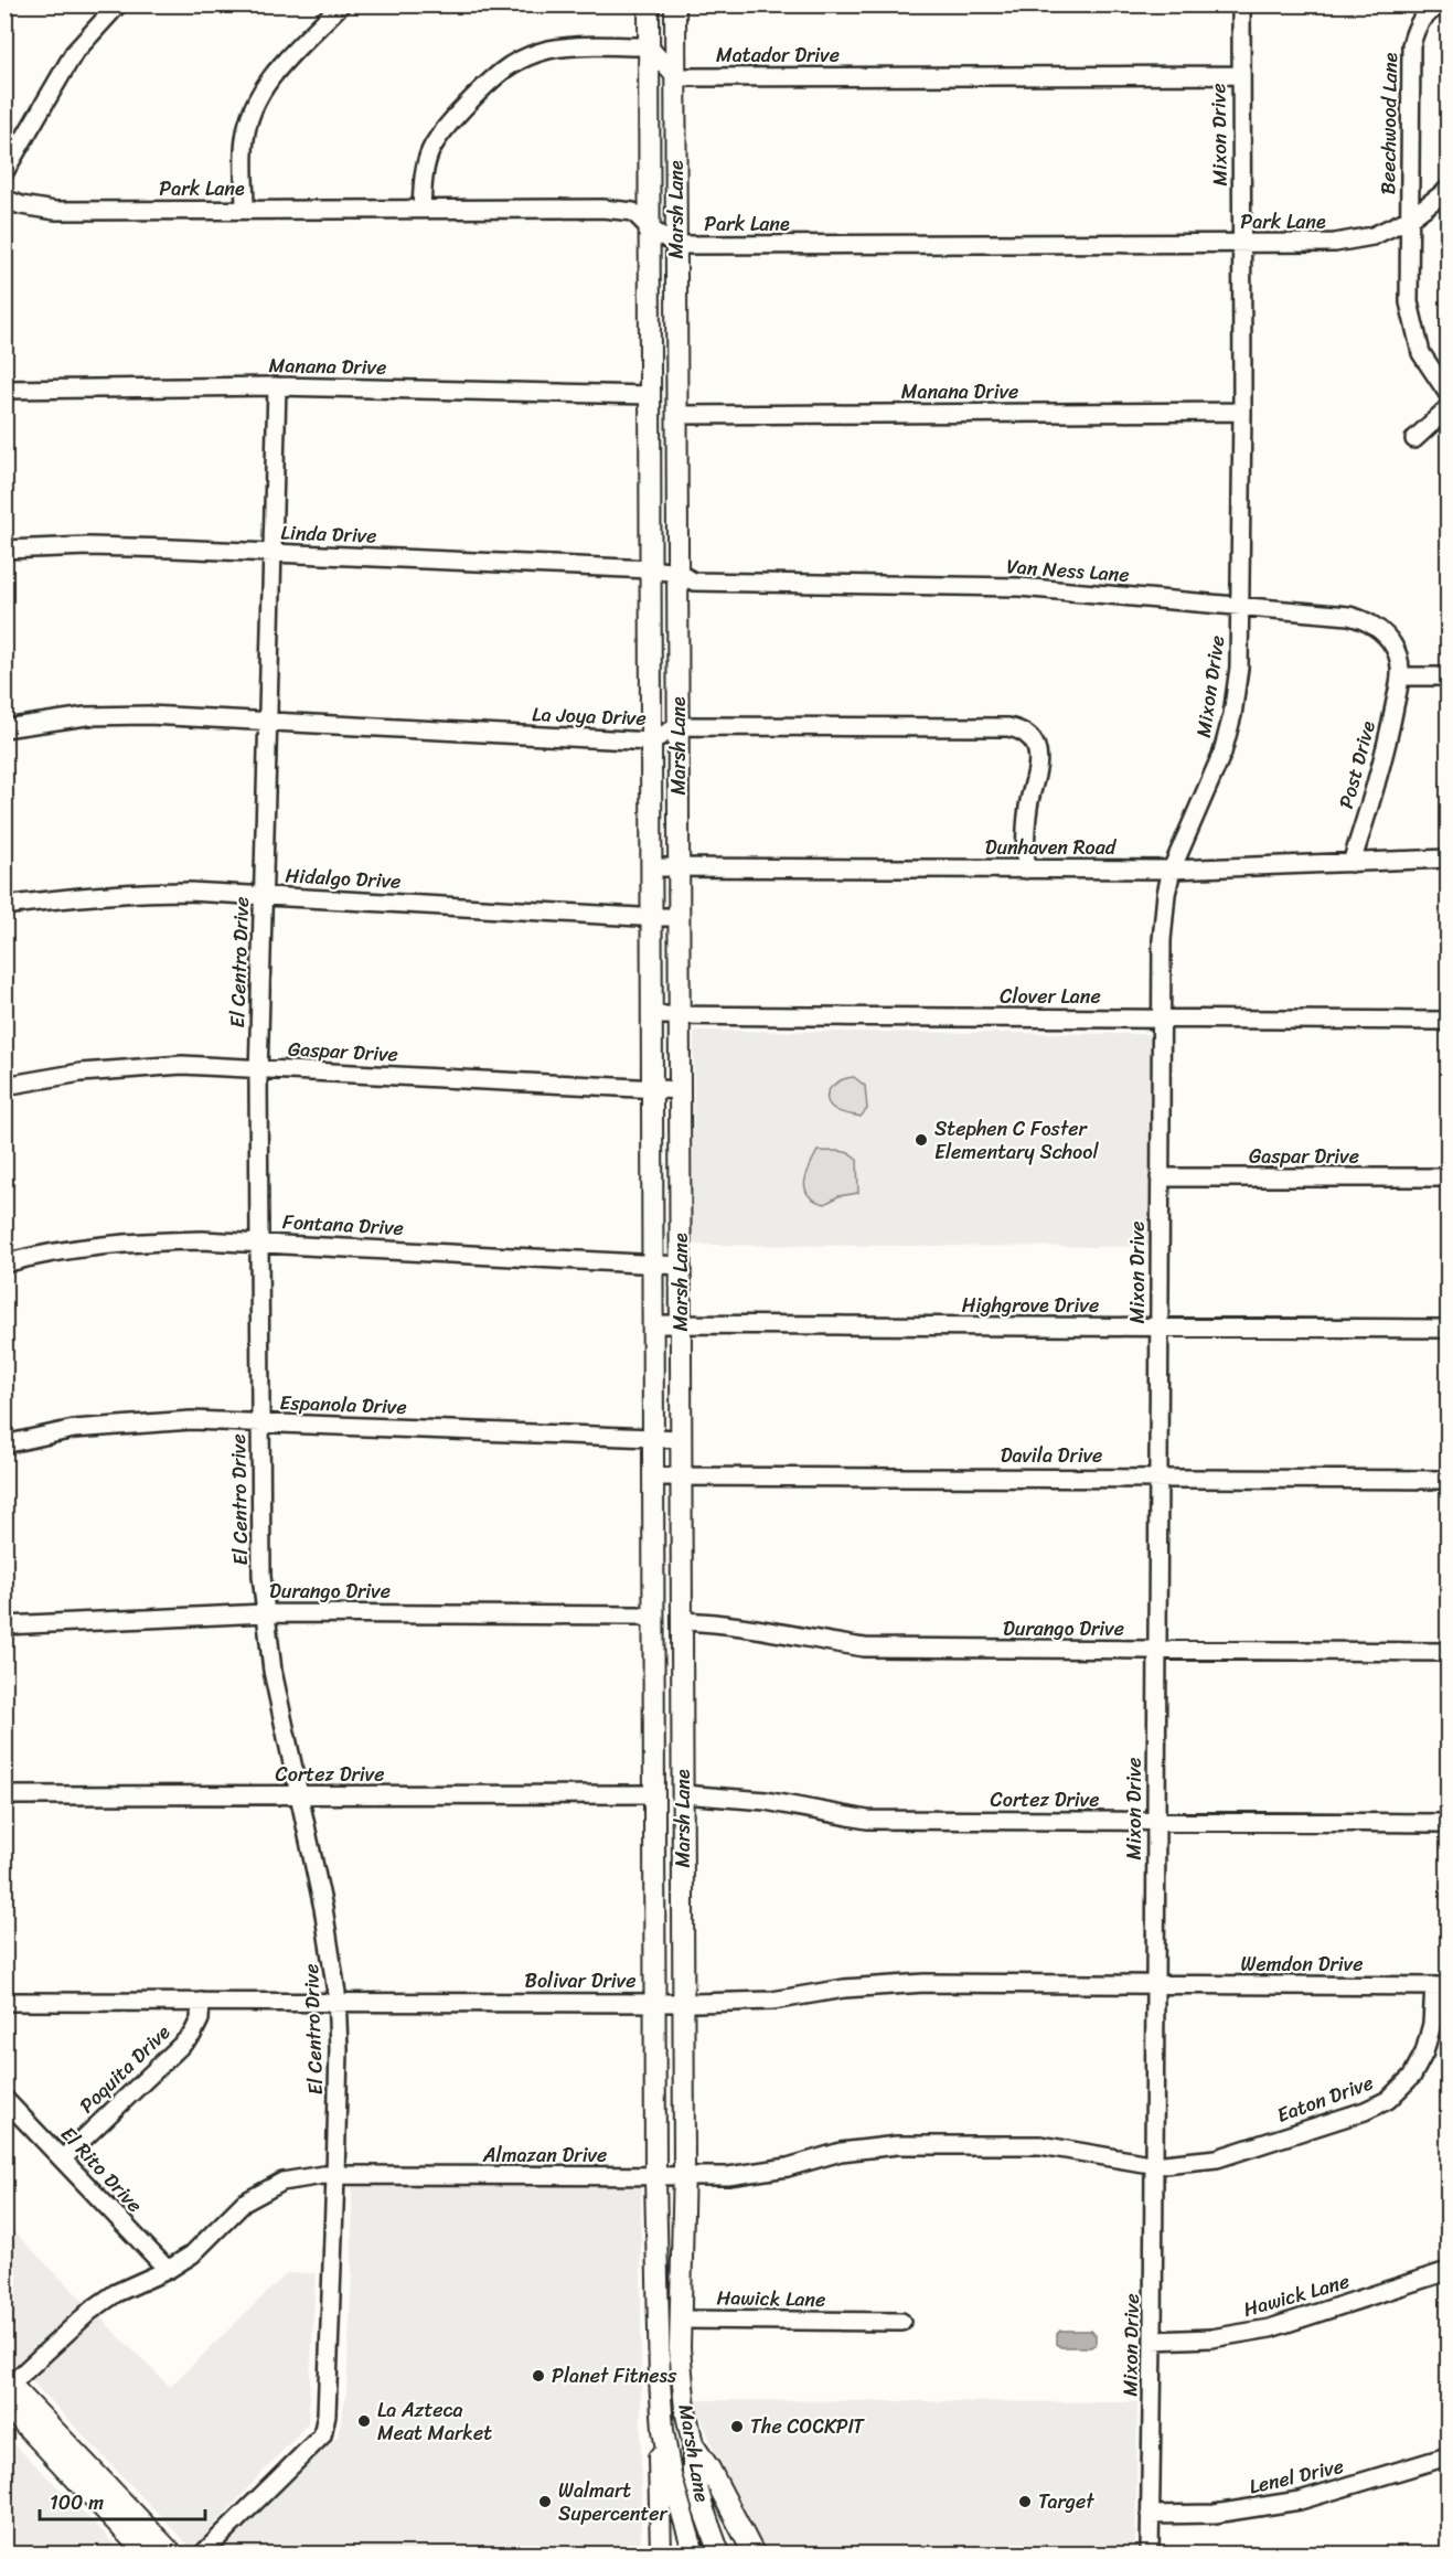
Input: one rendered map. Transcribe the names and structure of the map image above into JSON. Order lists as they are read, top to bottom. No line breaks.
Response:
{"streets":{"main road":["Marsh Lane"],"street":["Matador Drive","Beechwood Lane","Mixon Drive","Park Lane","Manana Drive","Linda Drive","Van Ness Lane","La Joya Drive","Post Drive","Dunhaven Road","Hidalgo Drive","El Centro Drive","Clover Lane","Gaspar Drive","Fontana Drive","Highgrove Drive","Espanola Drive","Davila Drive","Durango Drive","Cortez Drive","Wemdon Drive","Bolivar Drive","Poquita Drive","Eaton Drive","Almazan Drive","El Rito Drive","Hawick Lane","Lenel Drive"]},"crossings":[["Matador Drive","Mixon Drive"],["Matador Drive","Marsh Lane"],["Beechwood Lane","Park Lane"],["Mixon Drive","Park Lane"],["Mixon Drive","Manana Drive"],["Mixon Drive","Van Ness Lane"],["Mixon Drive","Dunhaven Road"],["Mixon Drive","Clover Lane"],["Mixon Drive","Gaspar Drive"],["Mixon Drive","Highgrove Drive"],["Mixon Drive","Davila Drive"],["Mixon Drive","Durango Drive"],["Mixon Drive","Cortez Drive"],["Mixon Drive","Wemdon Drive"],["Mixon Drive","Bolivar Drive"],["Mixon Drive","Eaton Drive"],["Mixon Drive","Almazan Drive"],["Mixon Drive","Hawick Lane"],["Mixon Drive","Lenel Drive"],["Park Lane","Marsh Lane"],["Marsh Lane","Manana Drive"],["Marsh Lane","Linda Drive"],["Marsh Lane","Van Ness Lane"],["Marsh Lane","La Joya Drive"],["Marsh Lane","Dunhaven Road"],["Marsh Lane","Hidalgo Drive"],["Marsh Lane","Clover Lane"],["Marsh Lane","Gaspar Drive"],["Marsh Lane","Fontana Drive"],["Marsh Lane","Highgrove Drive"],["Marsh Lane","Espanola Drive"],["Marsh Lane","Davila Drive"],["Marsh Lane","Durango Drive"],["Marsh Lane","Cortez Drive"],["Marsh Lane","Bolivar Drive"],["Marsh Lane","Almazan Drive"],["Marsh Lane","Hawick Lane"],["Manana Drive","El Centro Drive"],["Linda Drive","Van Ness Lane"],["Linda Drive","El Centro Drive"],["Van Ness Lane","Post Drive"],["La Joya Drive","Dunhaven Road"],["La Joya Drive","El Centro Drive"],["Post Drive","Dunhaven Road"],["Hidalgo Drive","El Centro Drive"],["El Centro Drive","Gaspar Drive"],["El Centro Drive","Fontana Drive"],["El Centro Drive","Espanola Drive"],["El Centro Drive","Durango Drive"],["El Centro Drive","Cortez Drive"],["El Centro Drive","Bolivar Drive"],["El Centro Drive","Almazan Drive"],["Wemdon Drive","Bolivar Drive"],["Wemdon Drive","Eaton Drive"],["Bolivar Drive","Poquita Drive"],["Poquita Drive","El Rito Drive"],["Eaton Drive","Almazan Drive"],["Almazan Drive","El Rito Drive"]],"places":["Stephen C Foster Elementary School","Planet Fitness","La Azteca Meat Market","The COCKPIT","Walmart Supercenter","Target"],"scale_bar":"100 m"}
